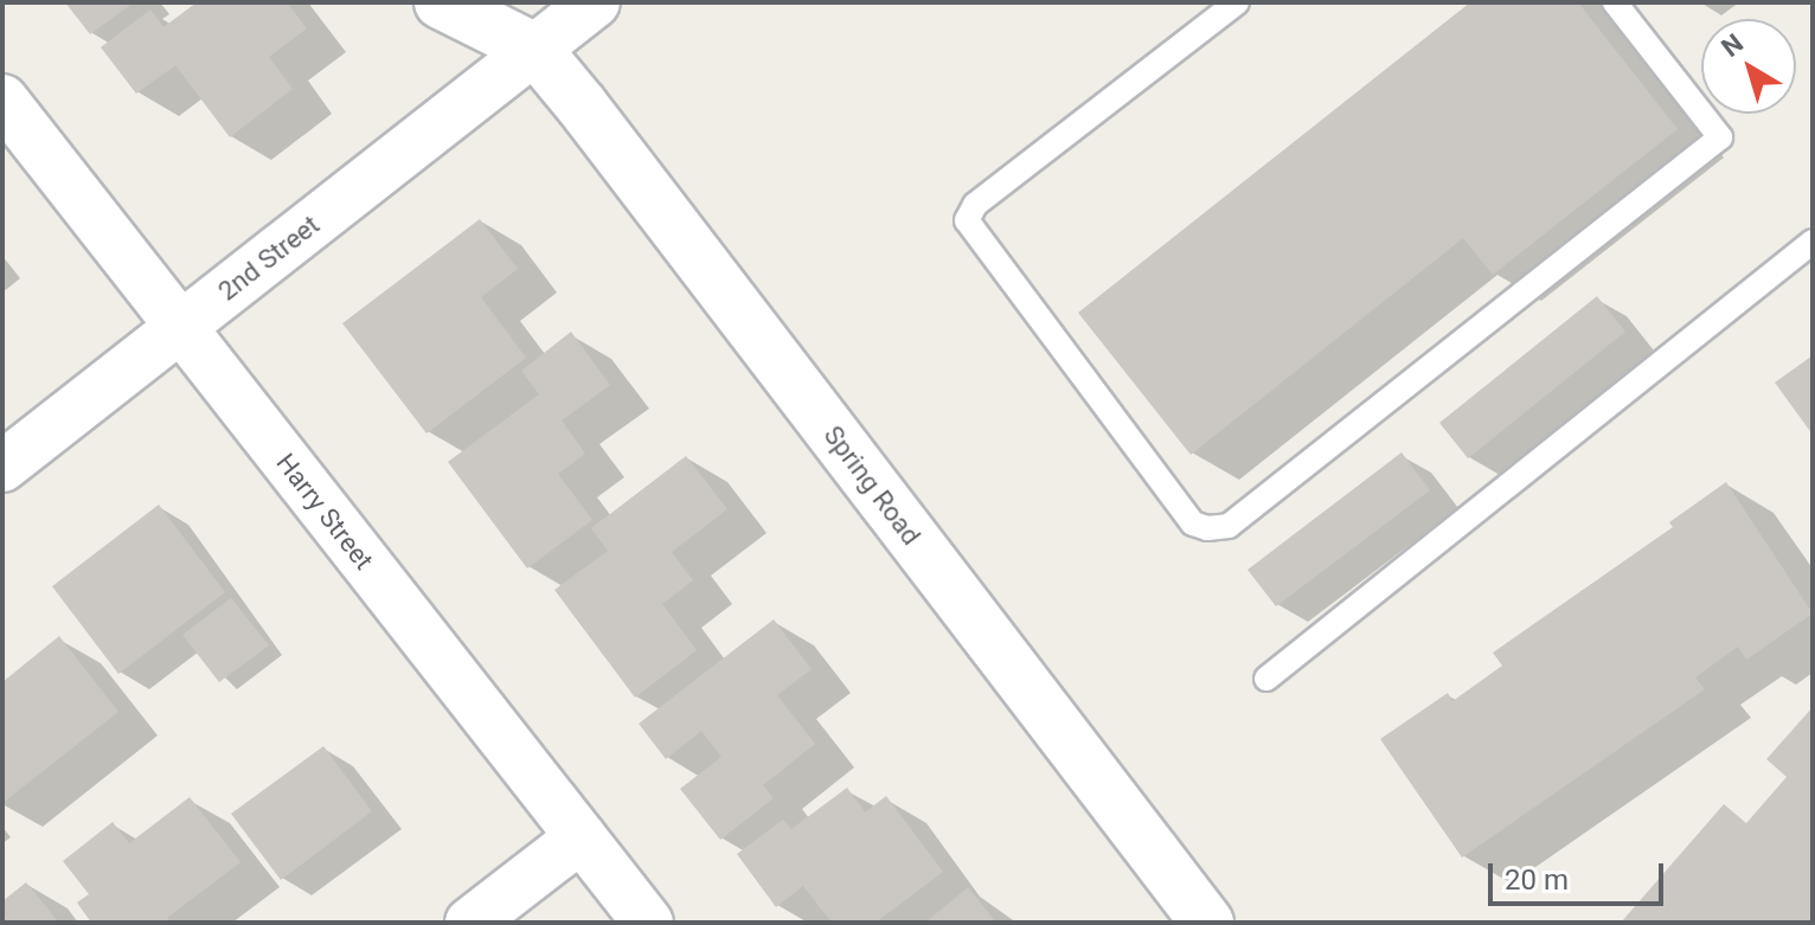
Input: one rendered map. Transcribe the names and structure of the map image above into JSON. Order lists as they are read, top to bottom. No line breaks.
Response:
{"streets":{"main road":["Spring Road"],"street":["2nd Street","Harry Street"]},"crossings":[["2nd Street","Spring Road"],["2nd Street","Harry Street"]],"scale_bar":"20 m","north":"top left"}
